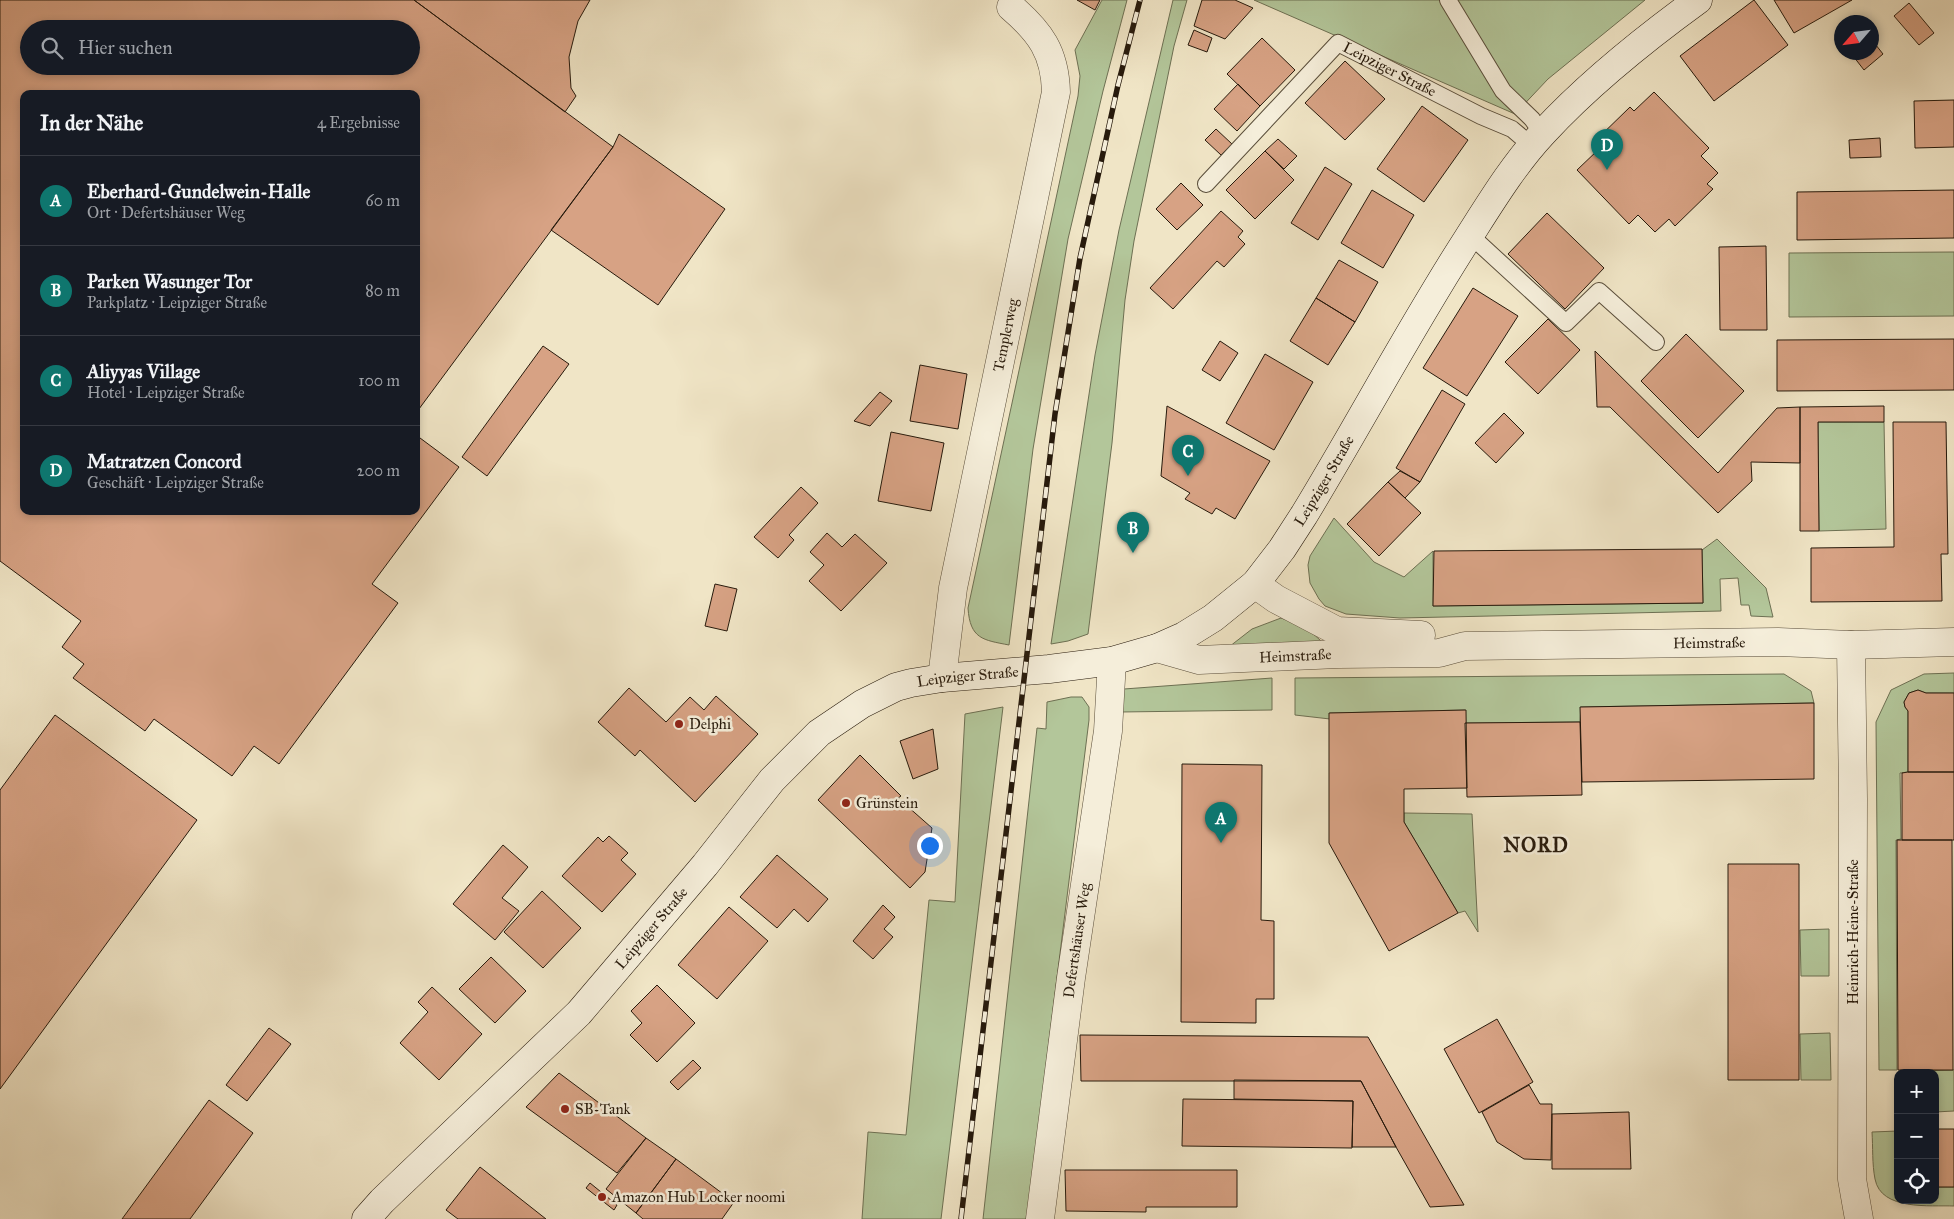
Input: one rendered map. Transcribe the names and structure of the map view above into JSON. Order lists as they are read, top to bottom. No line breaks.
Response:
{"streets":{"street":["Leipziger Straße","Templerweg","Heimstraße","Heinrich-Heine-Straße","Defertshäuser Weg"]},"crossings":[["Leipziger Straße","Templerweg"],["Leipziger Straße","Heimstraße"],["Leipziger Straße","Defertshäuser Weg"],["Heimstraße","Heinrich-Heine-Straße"]],"districts":["NORD"],"places":["Delphi","Grünstein","SB-Tank","Amazon Hub Locker noomi"],"north":"bottom left","page":{"search":"Hier suchen","heading":["In der Nähe","4 Ergebnisse"],"pins":["D","C","B","A"],"list":[{"mark":"A","name":"Eberhard-Gundelwein-Halle","note":"Ort · Defertshäuser Weg","value":"60 m"},{"mark":"B","name":"Parken Wasunger Tor","note":"Parkplatz · Leipziger Straße","value":"80 m"},{"mark":"C","name":"Aliyyas Village","note":"Hotel · Leipziger Straße","value":"100 m"},{"mark":"D","name":"Matratzen Concord","note":"Geschäft · Leipziger Straße","value":"200 m"}],"map_buttons":["+","−"]}}
